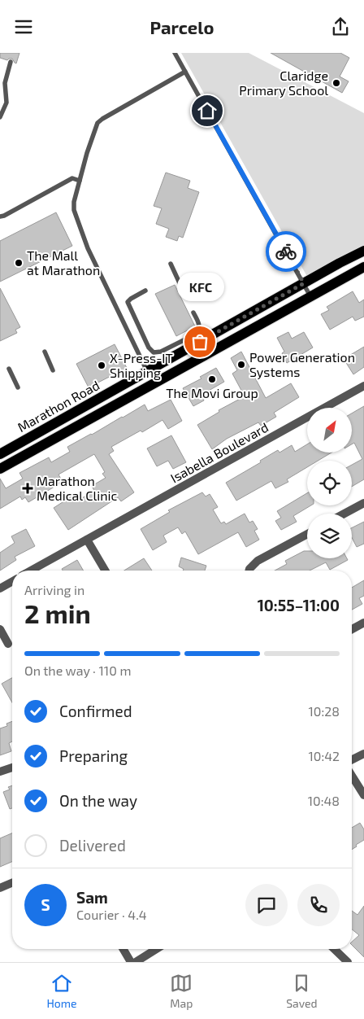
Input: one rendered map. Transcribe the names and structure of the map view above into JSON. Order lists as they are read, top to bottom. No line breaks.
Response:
{"streets":{"main road":["Marathon Road"],"street":["Isabella Boulevard"]},"places":{"other":["Claridge Primary School","The Mall at Marathon","KFC","Power Generation Systems","X-Press-IT Shipping","The Movi Group"],"health":["Marathon Medical Clinic"]},"north":"top right","page":{"header":"Parcelo","bubble":"KFC","heading":["2 min","Arriving in","10:55–11:00"],"panel":["Sam","Courier · 4.4"],"bar":"On the way · 110 m","list":[["Confirmed","10:28"],["Preparing","10:42"],["On the way","10:48"],"Delivered"],"round":"S","tabs":["Home","Map","Saved"]}}
